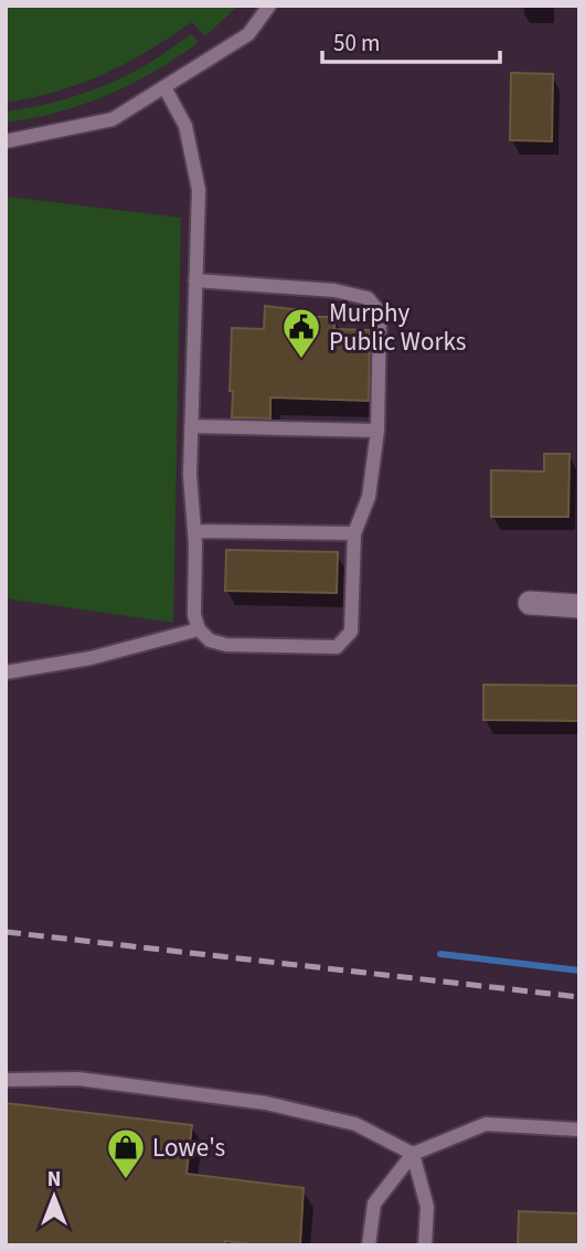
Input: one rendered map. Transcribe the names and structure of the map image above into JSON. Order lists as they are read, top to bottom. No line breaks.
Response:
{"places":{"public building":["Murphy Public Works"],"shop":["Lowe's"]},"scale_bar":"50 m","north":"top"}
